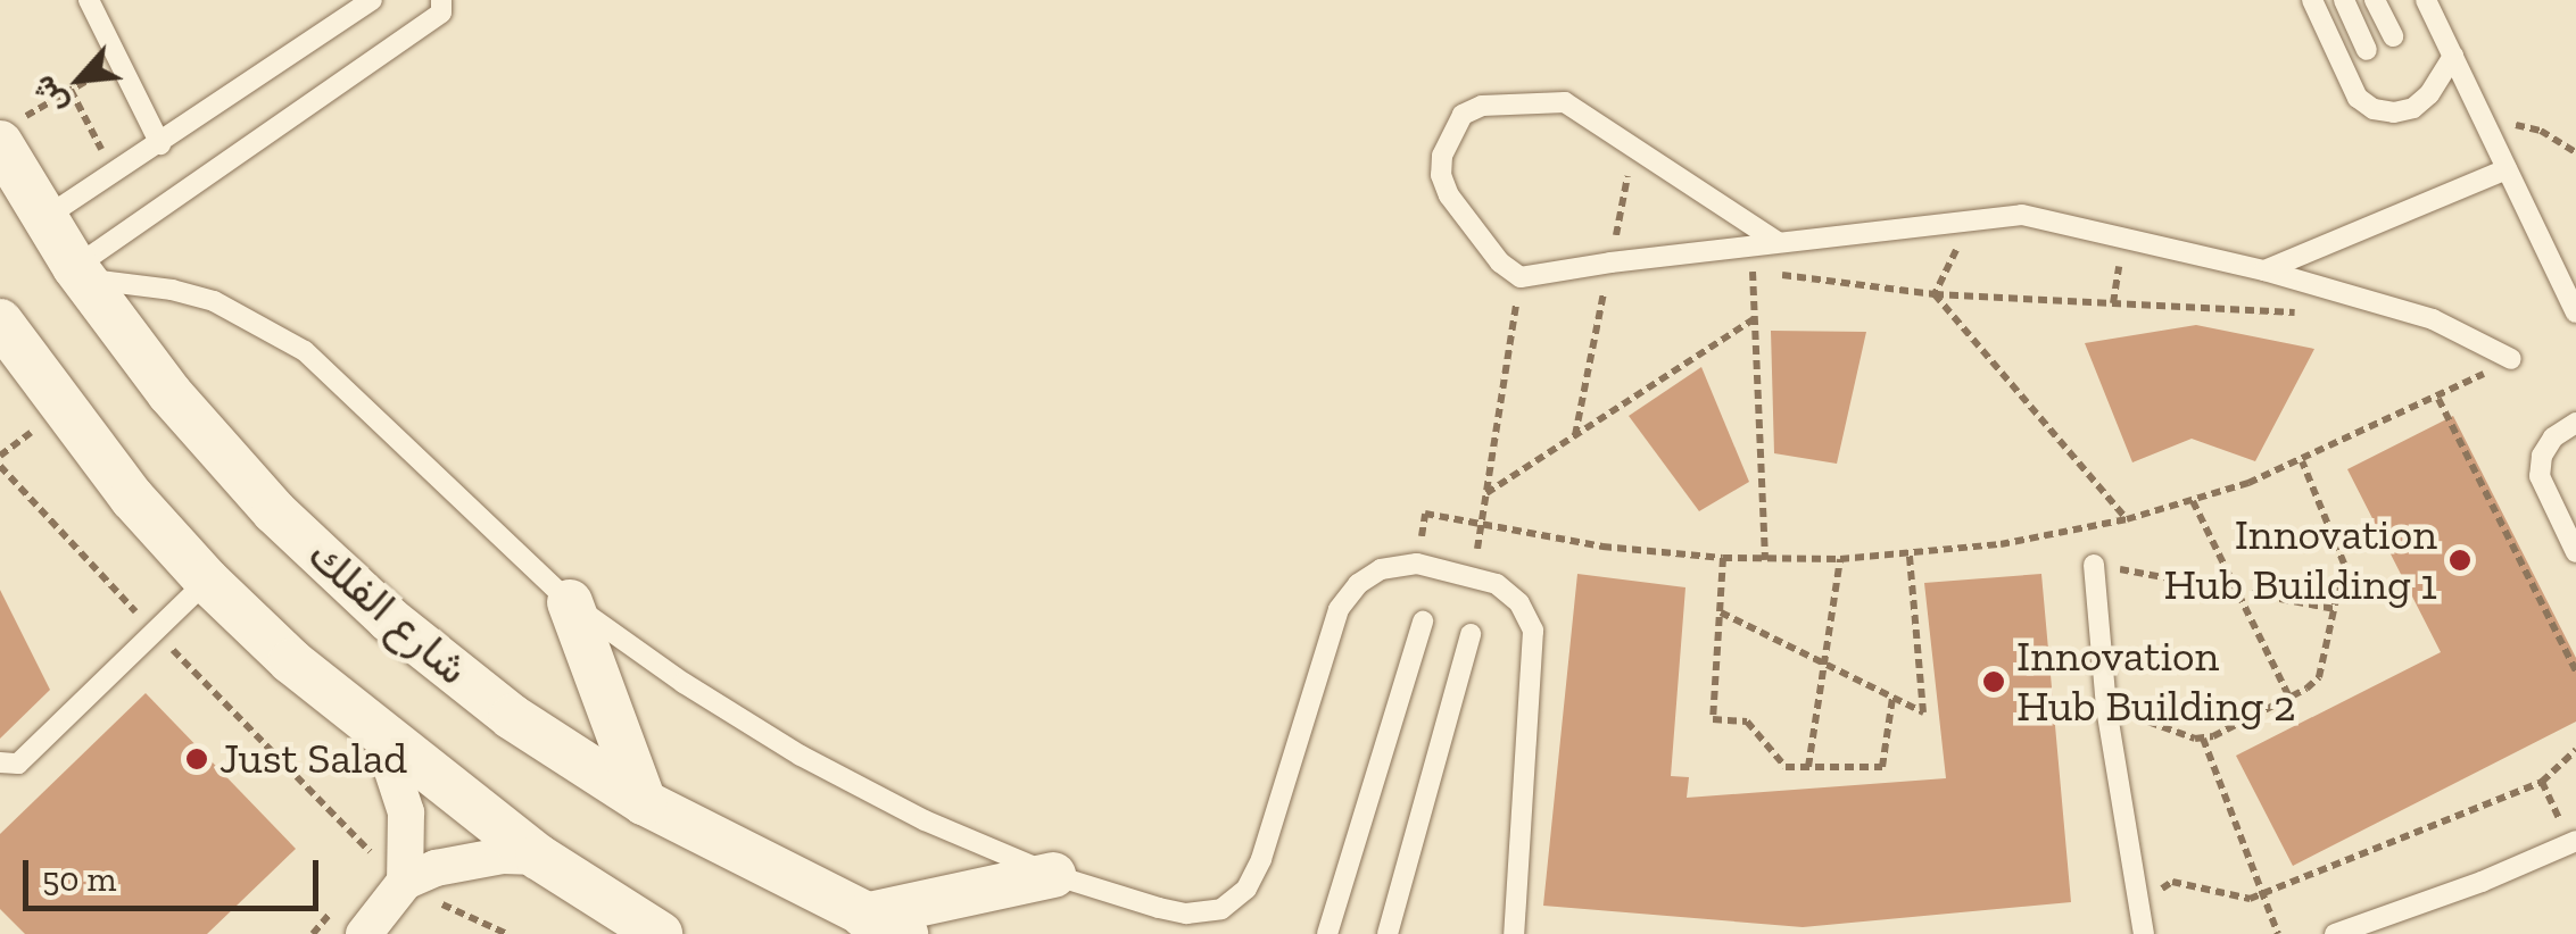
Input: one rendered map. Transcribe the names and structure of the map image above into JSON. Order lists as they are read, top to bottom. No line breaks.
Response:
{"streets":{"street":["شارع الفلك"]},"places":["Innovation Hub Building 1","Innovation Hub Building 2","Just Salad"],"scale_bar":"50 m","north":"bottom left"}
